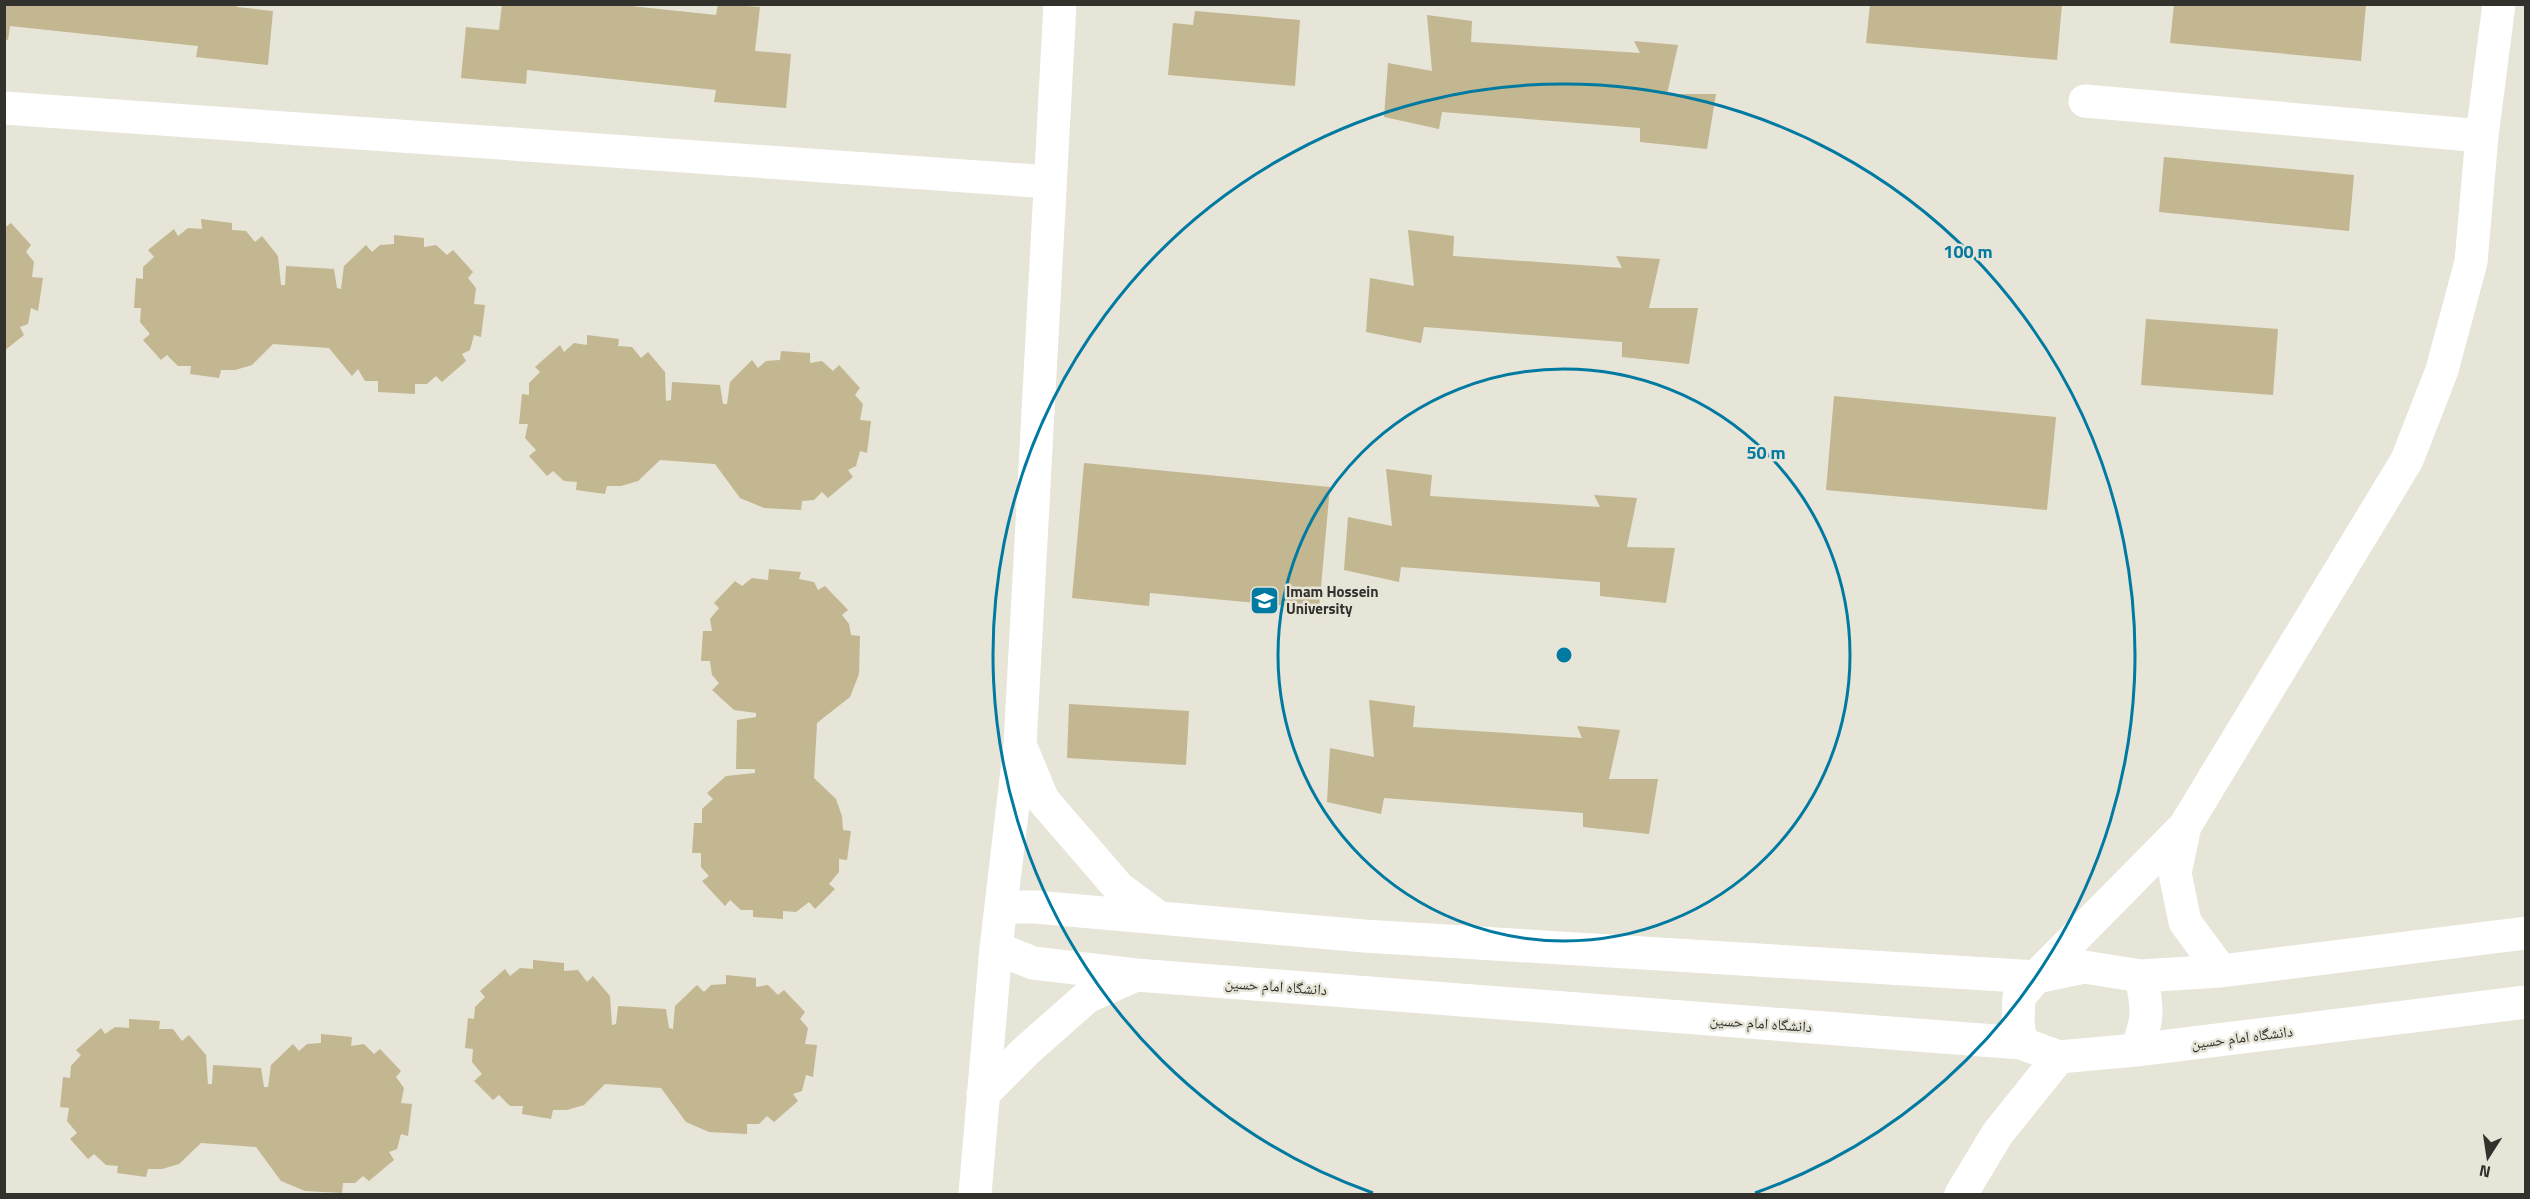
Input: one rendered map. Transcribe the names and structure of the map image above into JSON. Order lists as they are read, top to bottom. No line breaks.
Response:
{"streets":{"lane":["دانشگاه امام حسین"]},"places":{"school or university":["Imam Hossein University"]},"north":"bottom","rings":["100 m","50 m"]}
